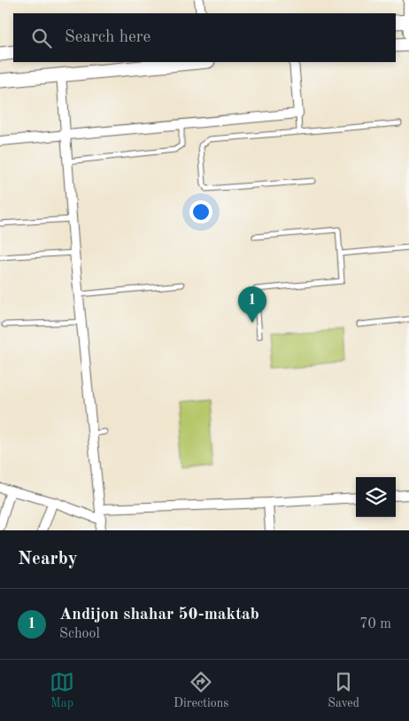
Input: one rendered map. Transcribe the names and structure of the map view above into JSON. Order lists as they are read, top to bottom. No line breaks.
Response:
{"page":{"search":"Search here","pins":"1","heading":"Nearby","list":[{"mark":"1","name":"Andijon shahar 50-maktab","note":"School","value":"70 m"}],"nav":["Map","Directions","Saved"]}}
